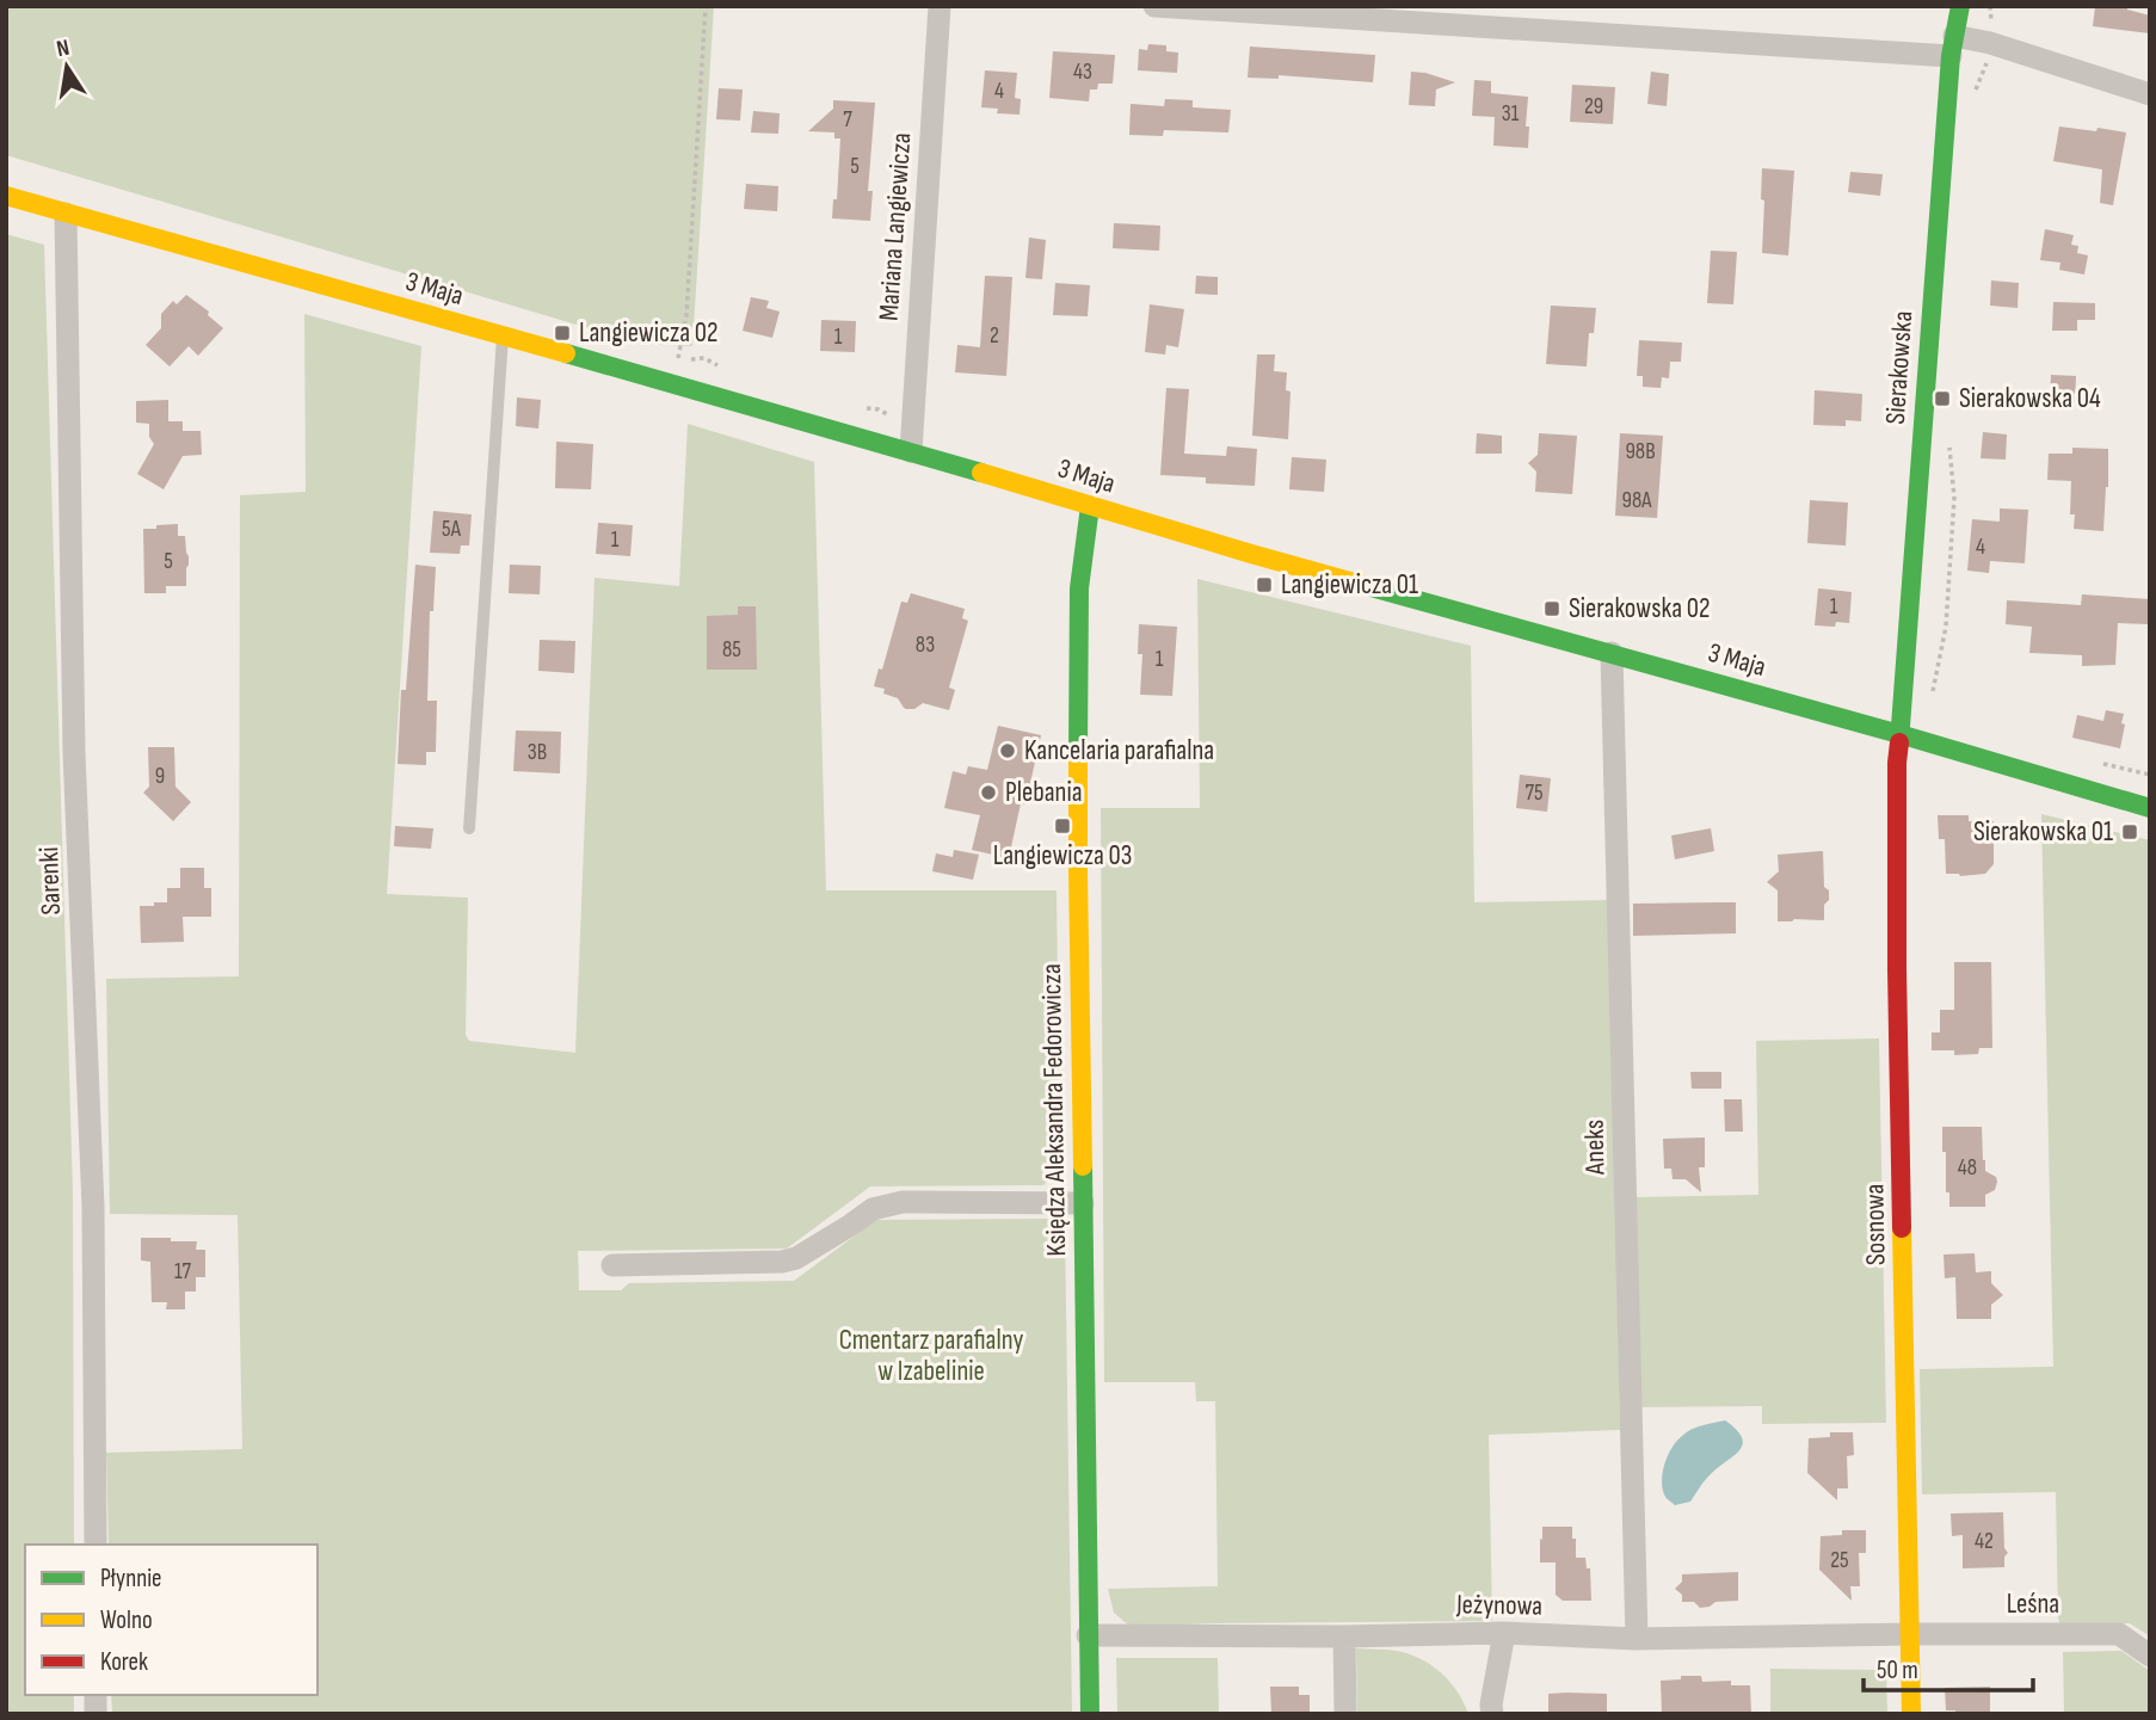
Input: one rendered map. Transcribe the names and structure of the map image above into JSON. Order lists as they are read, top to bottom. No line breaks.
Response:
{"streets":{"street":["Mariana Langiewicza","3 Maja","Sierakowska","Sarenki","Księdza Aleksandra Fedorowicza","Aneks","Sosnowa","Leśna","Jeżynowa"]},"crossings":[["Mariana Langiewicza","3 Maja"],["3 Maja","Sierakowska"],["3 Maja","Sarenki"],["3 Maja","Księdza Aleksandra Fedorowicza"],["3 Maja","Aneks"],["3 Maja","Sosnowa"],["Sierakowska","Sosnowa"],["Księdza Aleksandra Fedorowicza","Jeżynowa"],["Aneks","Jeżynowa"],["Sosnowa","Leśna"],["Sosnowa","Jeżynowa"],["Leśna","Jeżynowa"]],"parks":["Cmentarz parafialny w Izabelinie"],"places":{"transit":["Langiewicza 02","Sierakowska 04","Langiewicza 01","Sierakowska 02","Langiewicza 03","Sierakowska 01"],"other":["Kancelaria parafialna","Plebania"]},"house_numbers":["43","4","29","31","7","5","2","1","98B","98A","5A","1","4","5","1","83","85","1","3B","9","75","48","17","42","25"],"legend":["Płynnie","Wolno","Korek"],"scale_bar":"50 m","north":"top"}
